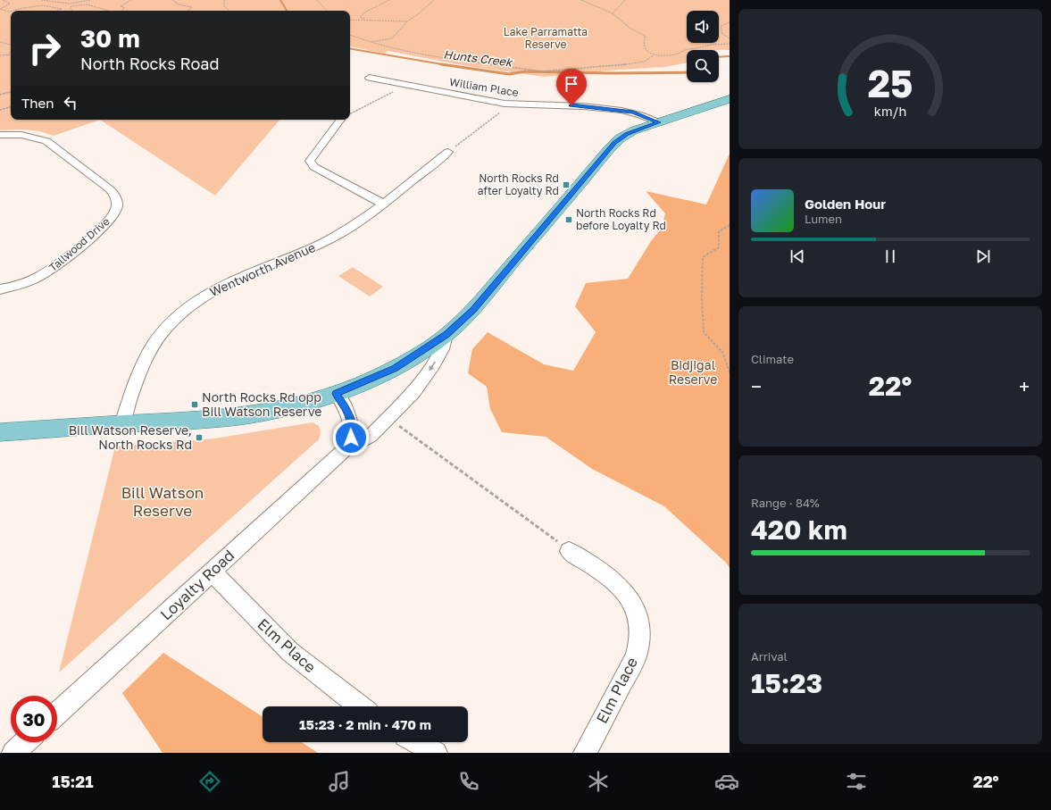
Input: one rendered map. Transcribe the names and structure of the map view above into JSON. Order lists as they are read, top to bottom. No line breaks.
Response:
{"streets":{"street":["William Place","Tallwood Drive","Wentworth Avenue","Loyalty Road","Elm Place"]},"crossings":[["Loyalty Road","Elm Place"]],"water":["Hunts Creek"],"parks":["Lake Parramatta Reserve","Bidjigal Reserve","Bill Watson Reserve"],"places":{"transit":["North Rocks Rd after Loyalty Rd","North Rocks Rd before Loyalty Rd","North Rocks Rd opp Bill Watson Reserve","Bill Watson Reserve, North Rocks Rd"]},"page":{"turn":["30 m","North Rocks Road"],"then":"Then","song":["Golden Hour","Lumen"],"tile":["Climate",["Range · 84%","420 km"],["Arrival","15:23"]],"heat":["−","22°","+"],"limit":"30","trip":"15:23 · 2 min · 470 m","tabs":["15:21","22°"],"gauge":["25","km/h"]}}
